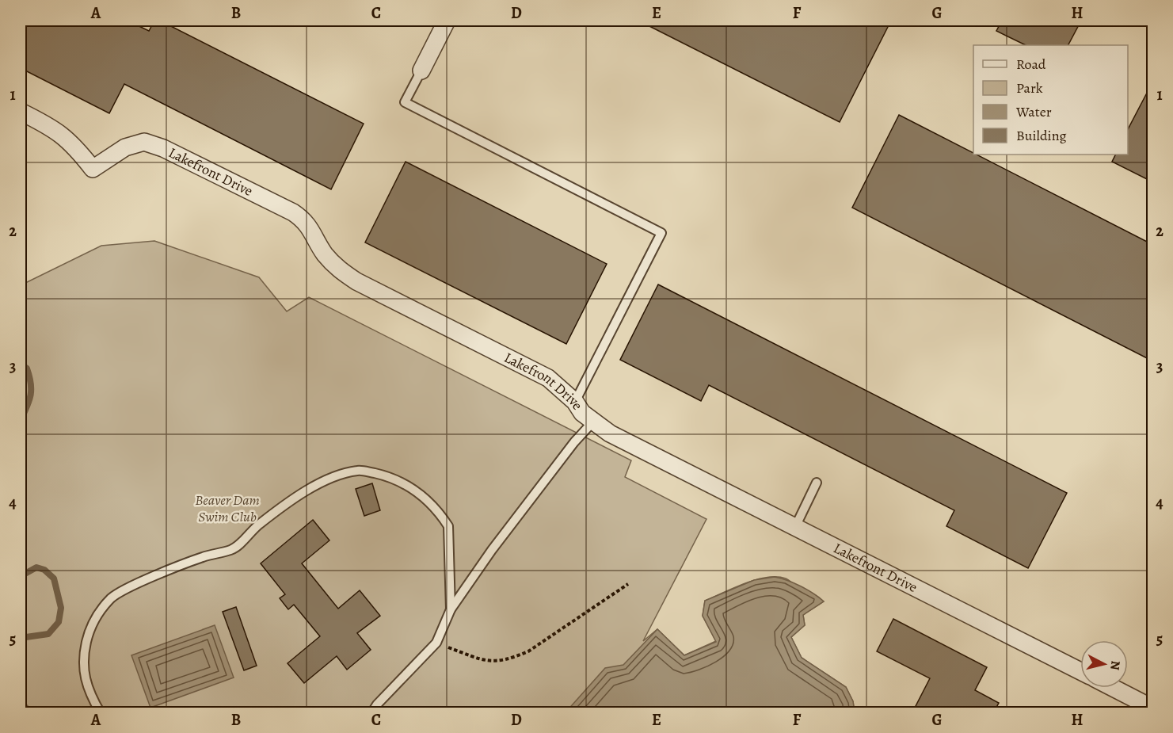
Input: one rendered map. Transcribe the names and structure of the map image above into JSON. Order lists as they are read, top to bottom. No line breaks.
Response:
{"streets":{"street":["Lakefront Drive"]},"parks":["Beaver Dam Swim Club"],"legend":["Road","Park","Water","Building"],"north":"right","grid":{"columns":["A","B","C","D","E","F","G","H"],"rows":["1","2","3","4","5"]}}
